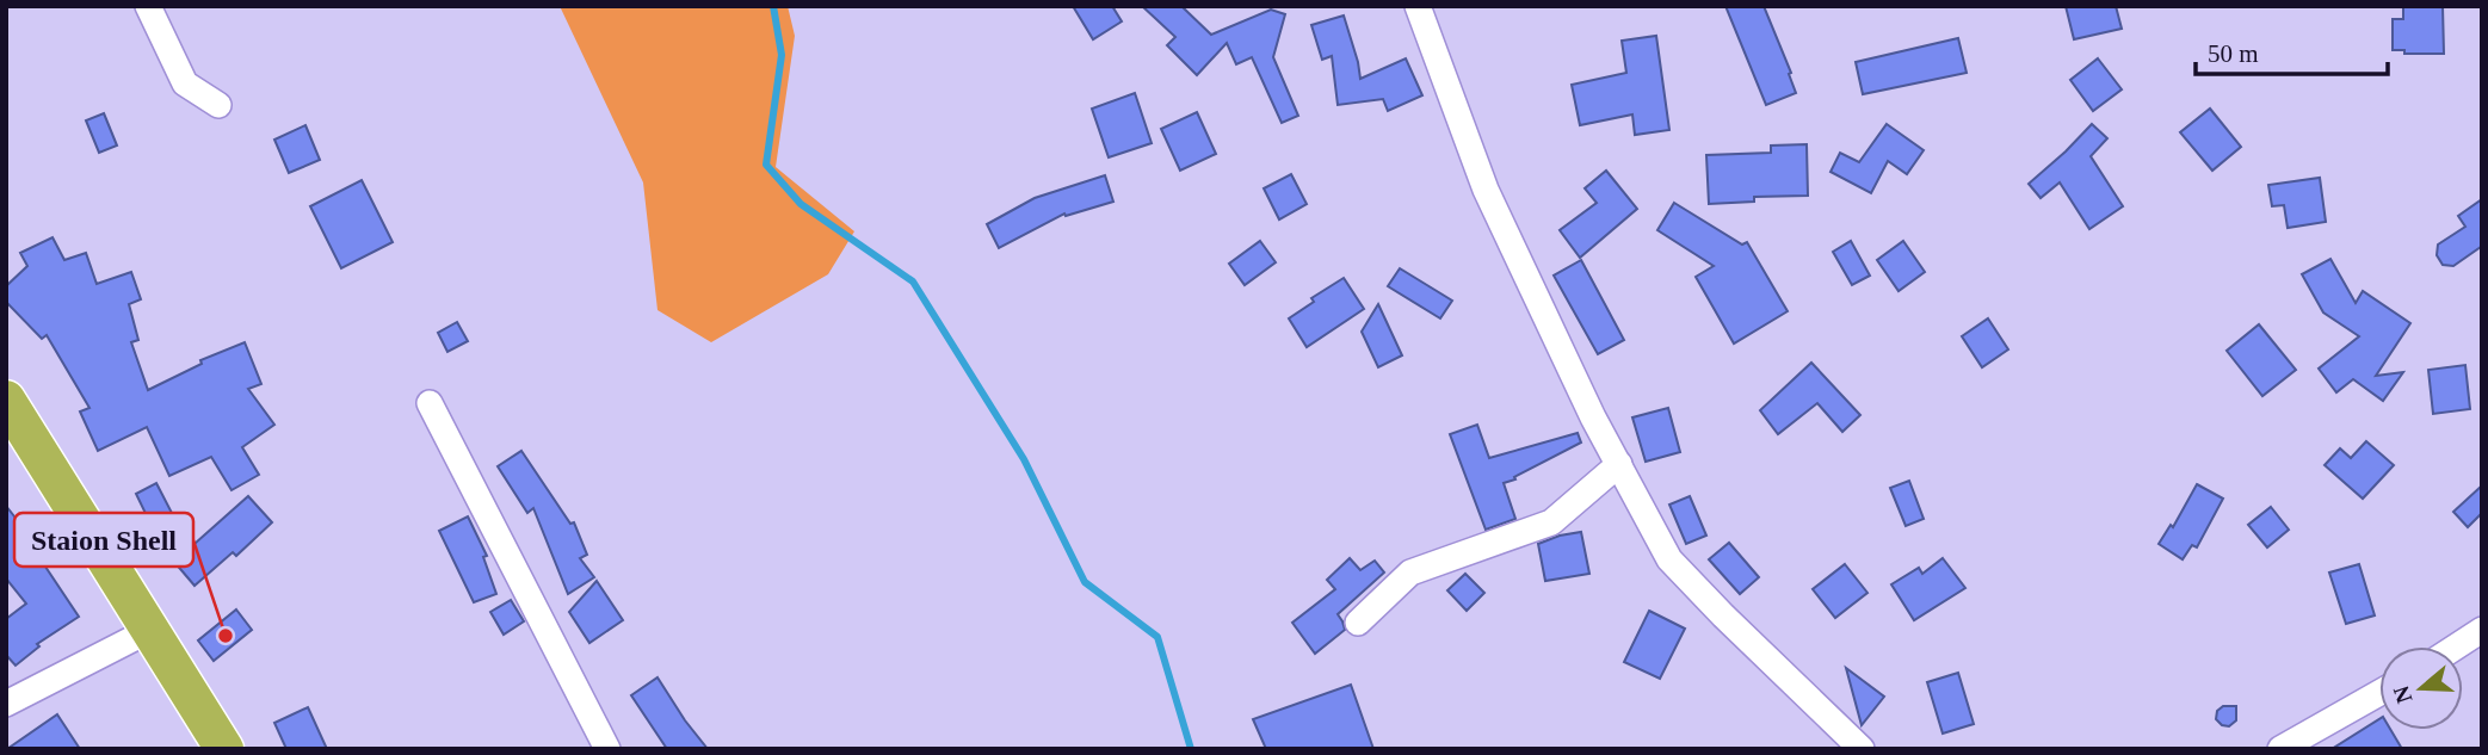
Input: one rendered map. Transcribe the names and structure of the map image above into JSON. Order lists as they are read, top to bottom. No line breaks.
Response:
{"places":["Staion Shell"],"scale_bar":"50 m","north":"left"}
